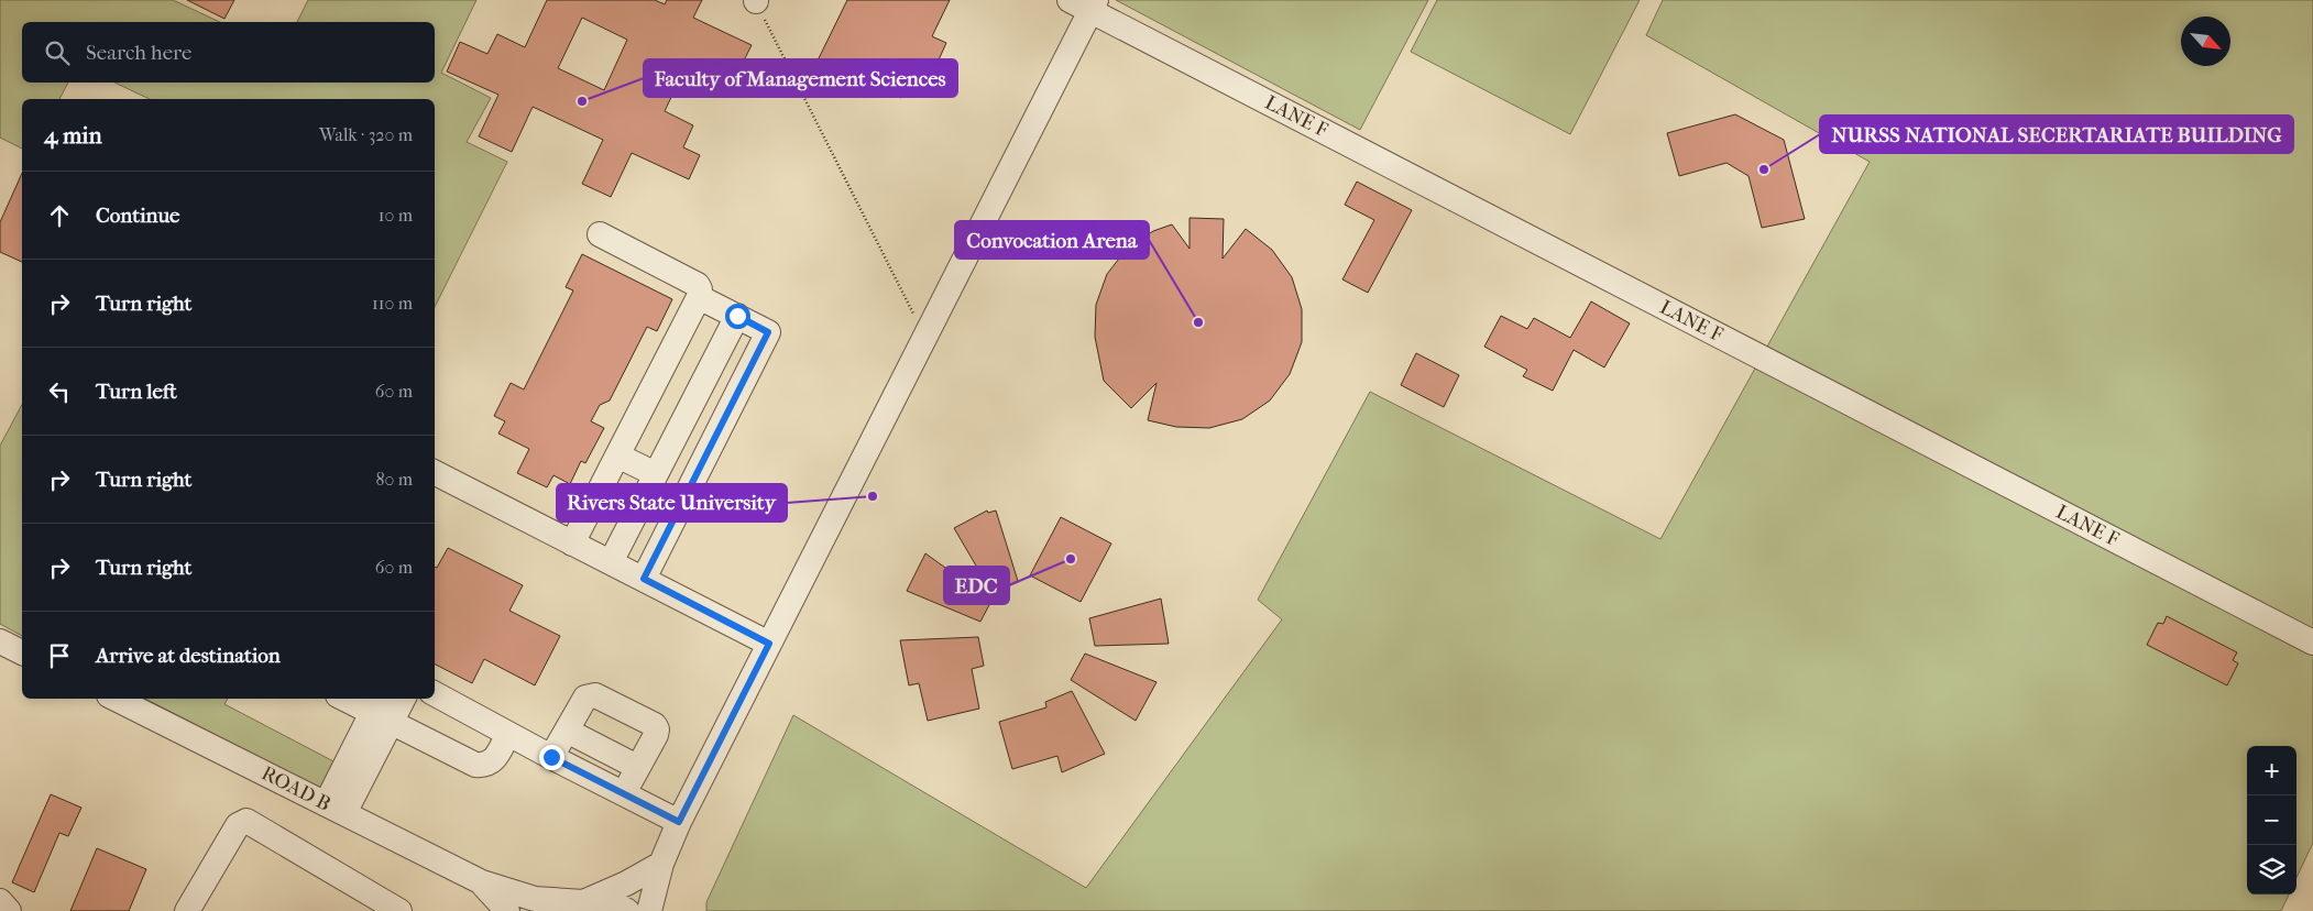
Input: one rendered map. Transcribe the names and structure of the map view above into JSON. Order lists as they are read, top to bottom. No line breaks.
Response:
{"streets":{"street":["LANE F","ROAD B"]},"places":["Faculty of Management Sciences","NURSS NATIONAL SECERTARIATE BUILDING","Convocation Arena","Rivers State University","EDC"],"north":"bottom right","page":{"search":"Search here","heading":["4 min","Walk · 320 m"],"list":[["Continue","10 m"],["Turn right","110 m"],["Turn left","60 m"],["Turn right","80 m"],["Turn right","60 m"],"Arrive at destination"],"map_buttons":["+","−"]}}
